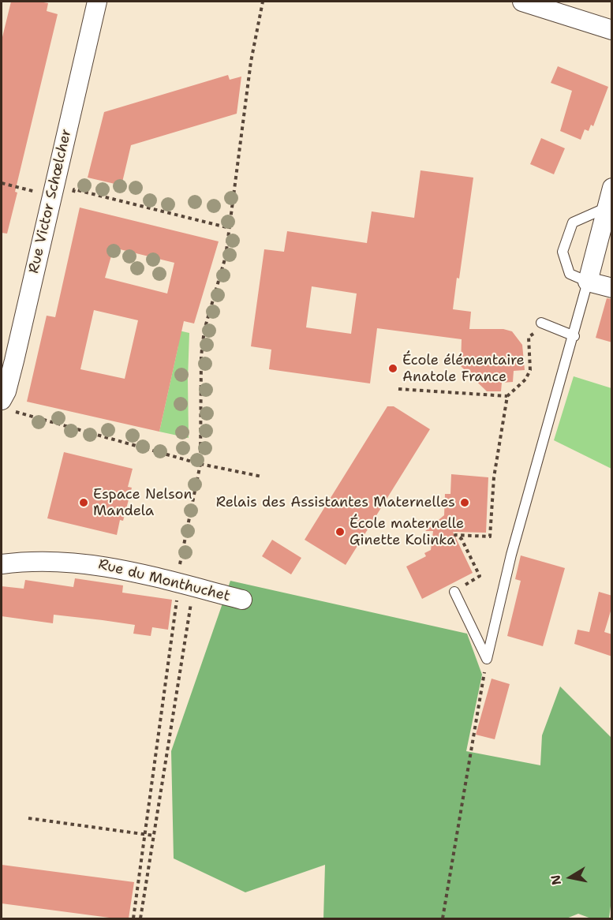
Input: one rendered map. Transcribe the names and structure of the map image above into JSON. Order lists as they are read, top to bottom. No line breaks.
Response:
{"streets":{"street":["Rue Victor Schœlcher","Rue du Monthuchet"]},"places":["École élémentaire Anatole France","Espace Nelson Mandela","Relais des Assistantes Maternelles","École maternelle Ginette Kolinka"],"north":"left"}
